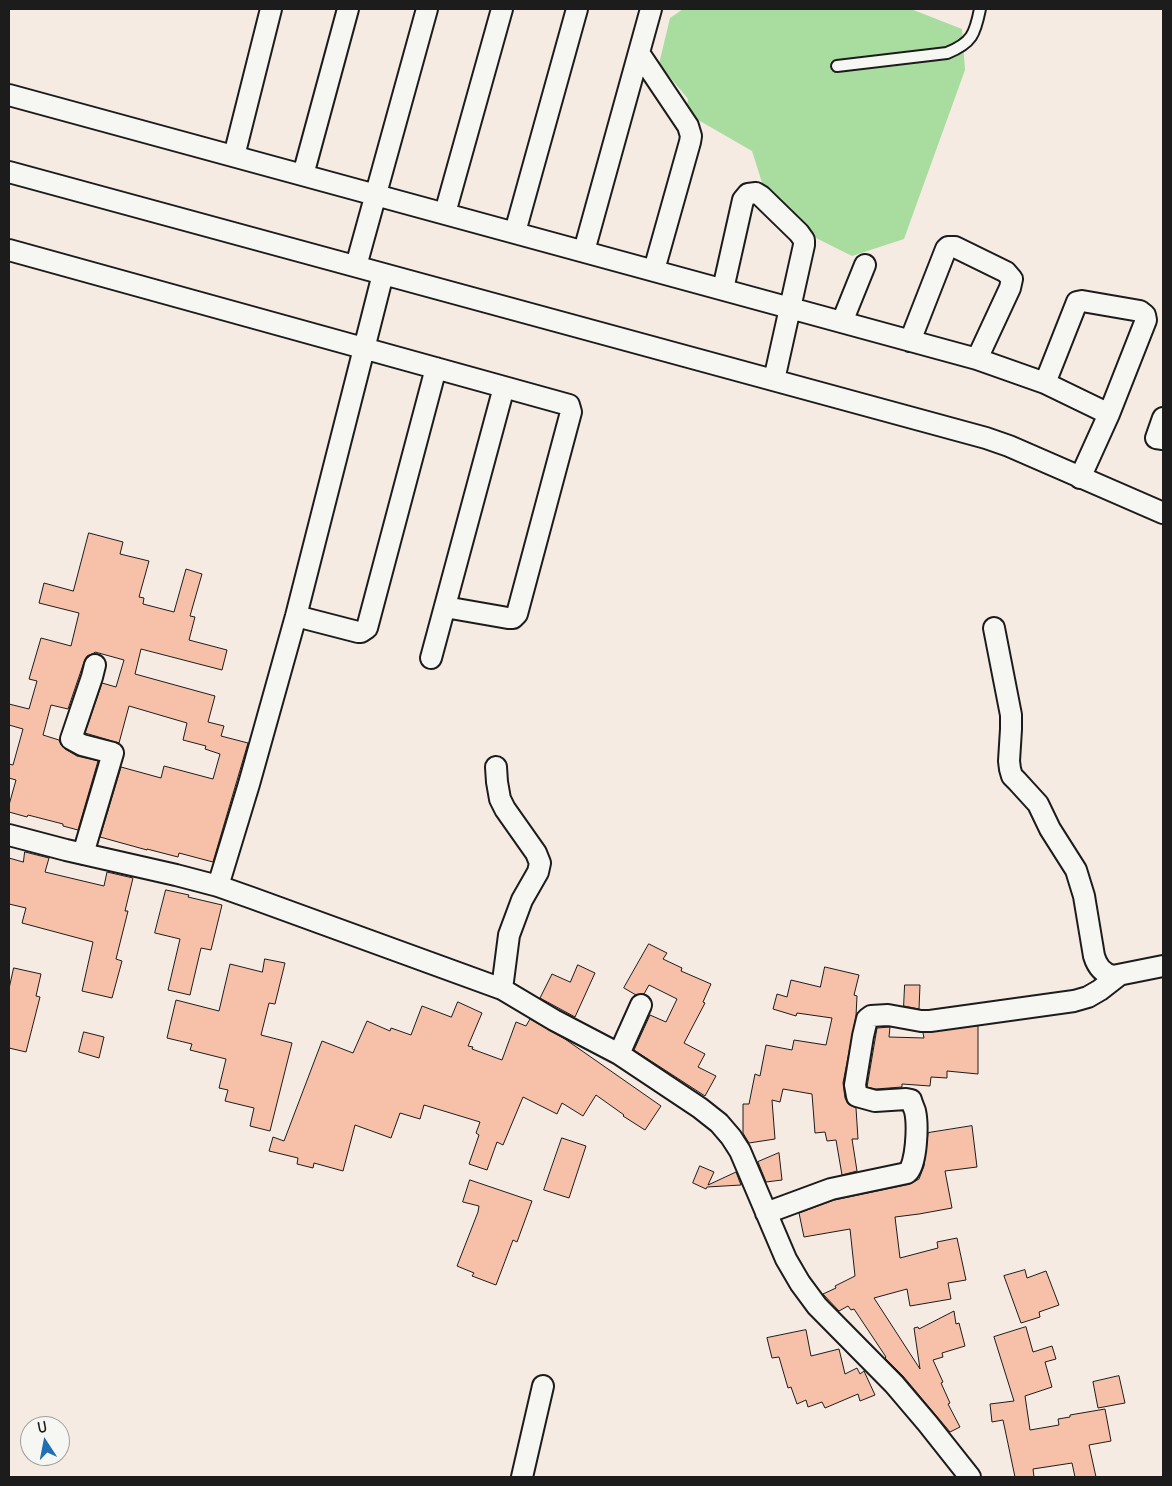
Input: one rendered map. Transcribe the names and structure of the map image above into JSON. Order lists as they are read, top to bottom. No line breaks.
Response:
{"north":"top"}
